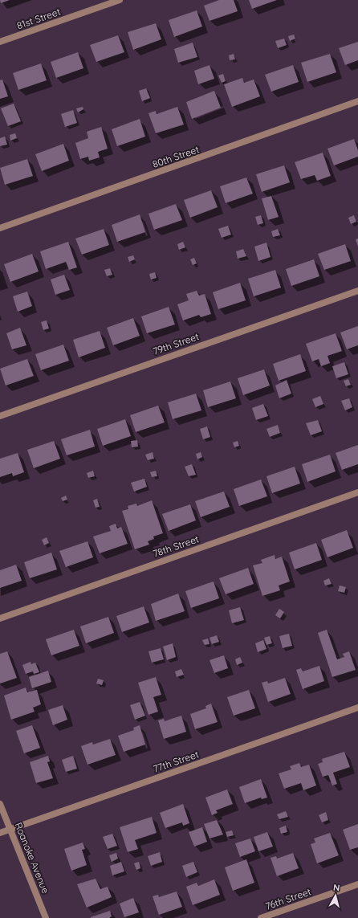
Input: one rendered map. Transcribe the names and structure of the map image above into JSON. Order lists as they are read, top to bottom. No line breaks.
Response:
{"streets":{"street":["81st Street","80th Street","79th Street","78th Street","77th Street","Roanoke Avenue","76th Street"]},"crossings":[["77th Street","Roanoke Avenue"]],"north":"top"}
